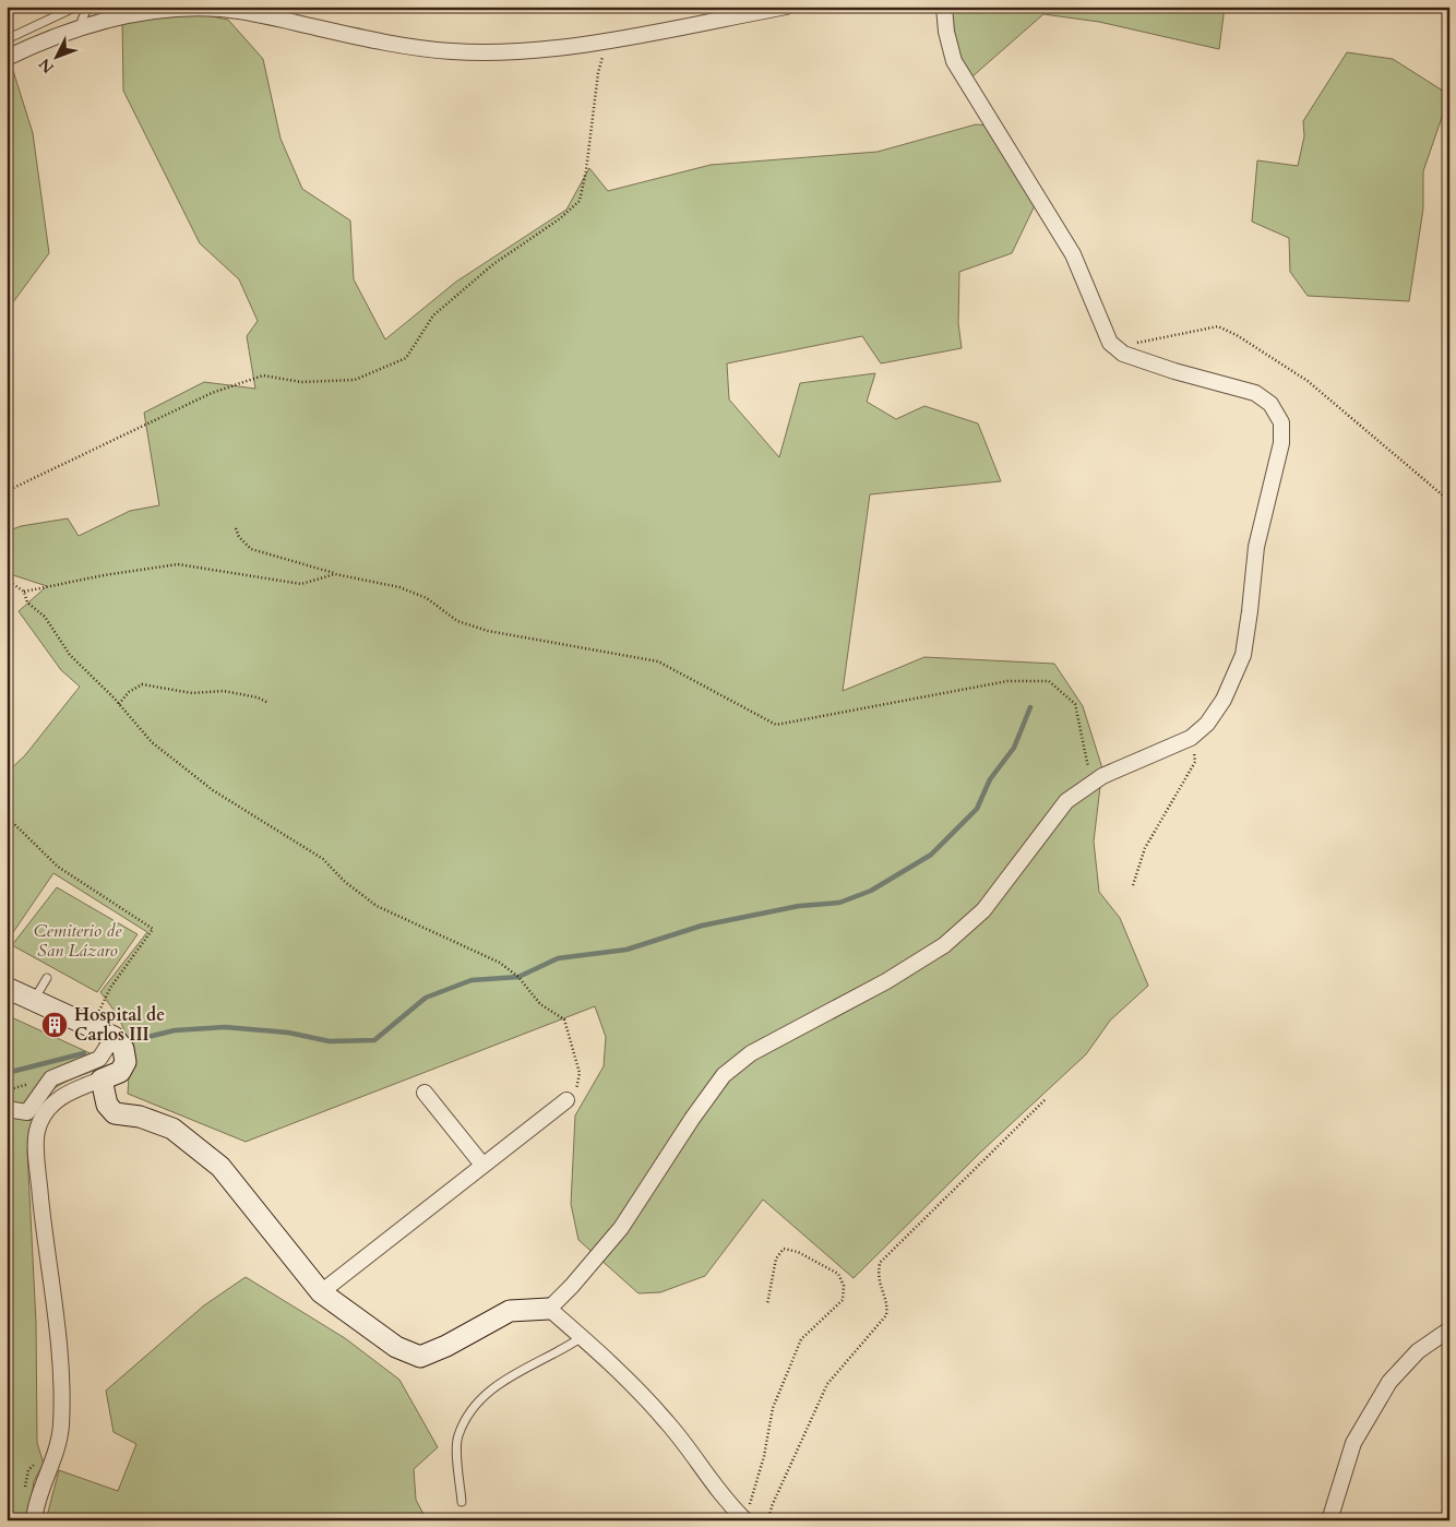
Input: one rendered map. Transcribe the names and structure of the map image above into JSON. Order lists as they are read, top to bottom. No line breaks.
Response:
{"parks":["Cemiterio de San Lázaro"],"places":{"building":["Hospital de Carlos III"]},"north":"bottom left"}
